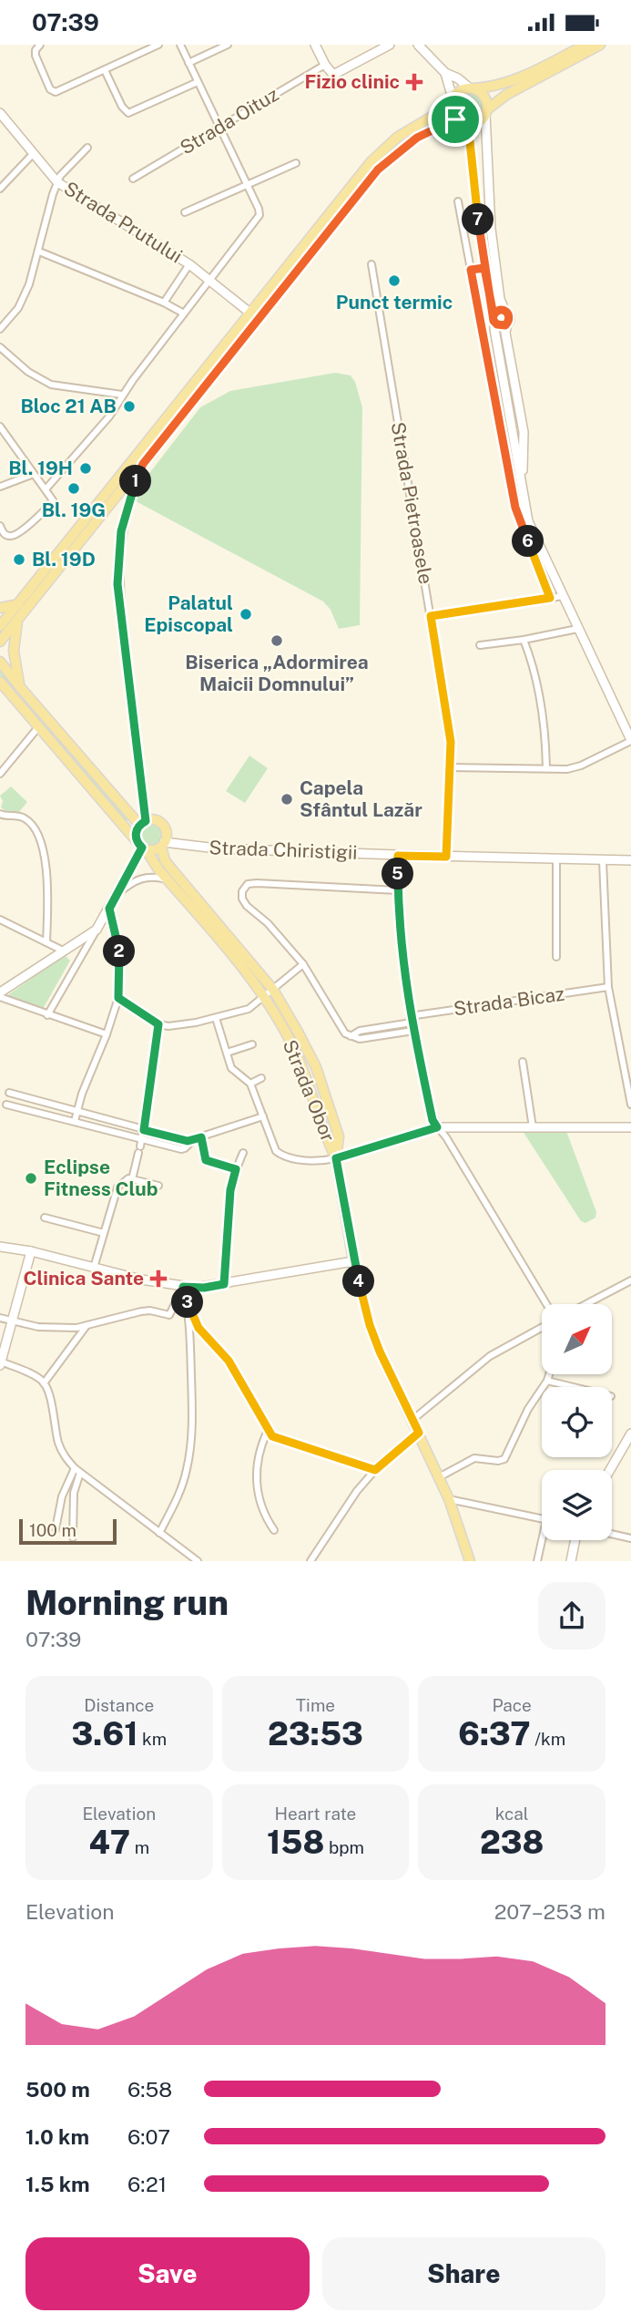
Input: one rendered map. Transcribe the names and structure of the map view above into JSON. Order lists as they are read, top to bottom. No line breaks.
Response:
{"streets":{"main road":["Strada Obor"],"street":["Strada Oituz","Strada Prutului","Strada Pietroasele","Strada Chiristigii","Strada Bicaz"]},"crossings":[["Strada Pietroasele","Strada Chiristigii"],["Strada Chiristigii","Strada Obor"]],"places":{"health":["Fizio clinic","Clinica Sante"],"other":["Punct termic","Bloc 21 AB","Bl. 19H","Bl. 19G","Bl. 19D","Palatul Episcopal","Biserica „Adormirea Maicii Domnului”","Capela Sfântul Lazăr","Eclipse Fitness Club"]},"scale_bar":"100 m","north":"top right","page":{"status":"07:39","pins":["7","1","6","5","2","4","3"],"scale":"100 m","heading":["Morning run","07:39"],"stats":[["Distance","3.61 km"],["Time","23:53"],["Pace","6:37 /km"],["Elevation","47 m"],["Heart rate","158 bpm"],["kcal","238"]],"chart":["Elevation","207–253 m"],"list":[{"name":"500 m","note":"6:58"},{"name":"1.0 km","note":"6:07"},{"name":"1.5 km","note":"6:21"}],"buttons":["Save","Share"]}}
